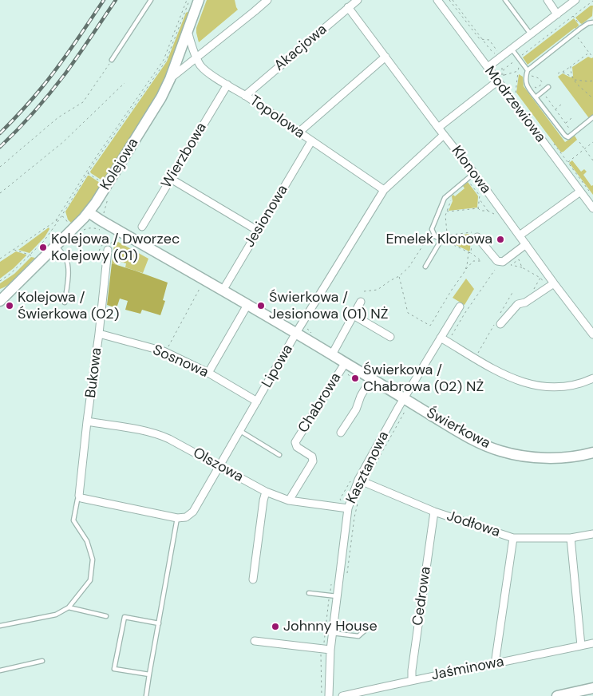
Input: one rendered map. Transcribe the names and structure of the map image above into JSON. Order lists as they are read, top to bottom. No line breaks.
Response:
{"streets":{"street":["Akacjowa","Modrzewiowa","Topolowa","Wierzbowa","Kolejowa","Klonowa","Jesionowa","Sosnowa","Lipowa","Bukowa","Chabrowa","Świerkowa","Olszowa","Kasztanowa","Jodłowa","Cedrowa","Jaśminowa"]},"crossings":[["Akacjowa","Topolowa"],["Akacjowa","Klonowa"],["Topolowa","Wierzbowa"],["Topolowa","Kolejowa"],["Topolowa","Jesionowa"],["Topolowa","Lipowa"],["Kolejowa","Świerkowa"],["Klonowa","Lipowa"],["Jesionowa","Świerkowa"],["Sosnowa","Lipowa"],["Sosnowa","Bukowa"],["Lipowa","Świerkowa"],["Lipowa","Olszowa"],["Bukowa","Olszowa"],["Chabrowa","Świerkowa"],["Chabrowa","Olszowa"],["Świerkowa","Kasztanowa"],["Olszowa","Kasztanowa"],["Kasztanowa","Jodłowa"],["Jodłowa","Cedrowa"],["Cedrowa","Jaśminowa"]],"places":["Emelek Klonowa","Kolejowa / Dworzec Kolejowy (01)","Kolejowa / Świerkowa (02)","Świerkowa / Jesionowa (01) NŻ","Świerkowa / Chabrowa (02) NŻ","Johnny House"]}
